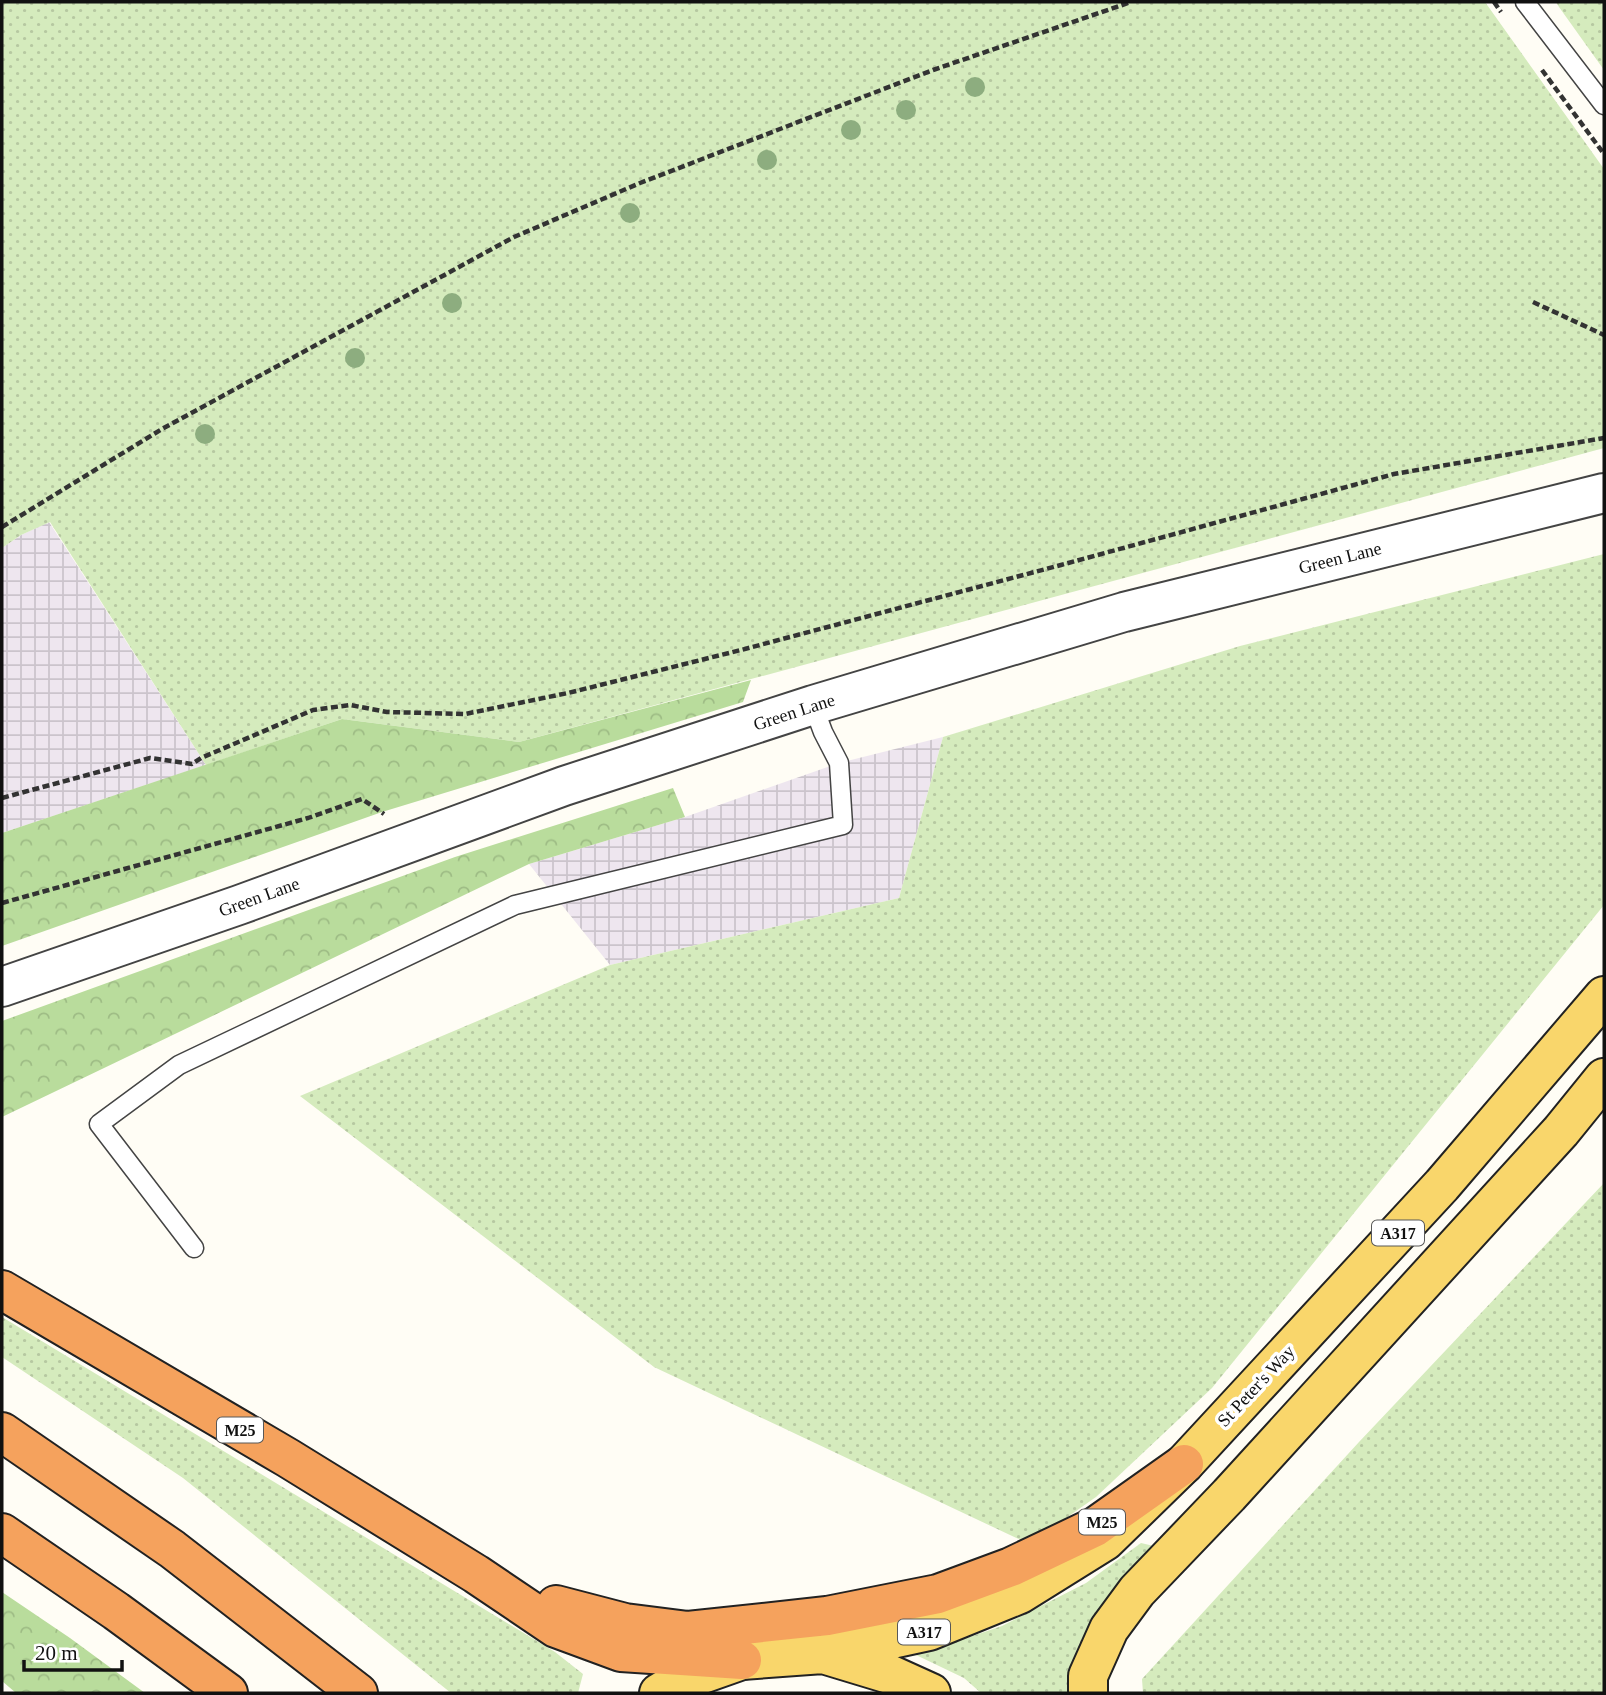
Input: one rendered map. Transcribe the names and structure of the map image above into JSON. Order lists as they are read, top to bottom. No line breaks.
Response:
{"streets":{"highway":["M25"],"main road":["A317","St Peter's Way"],"street":["Green Lane"]},"crossings":[["St Peter's Way","M25"]],"scale_bar":"20 m"}
